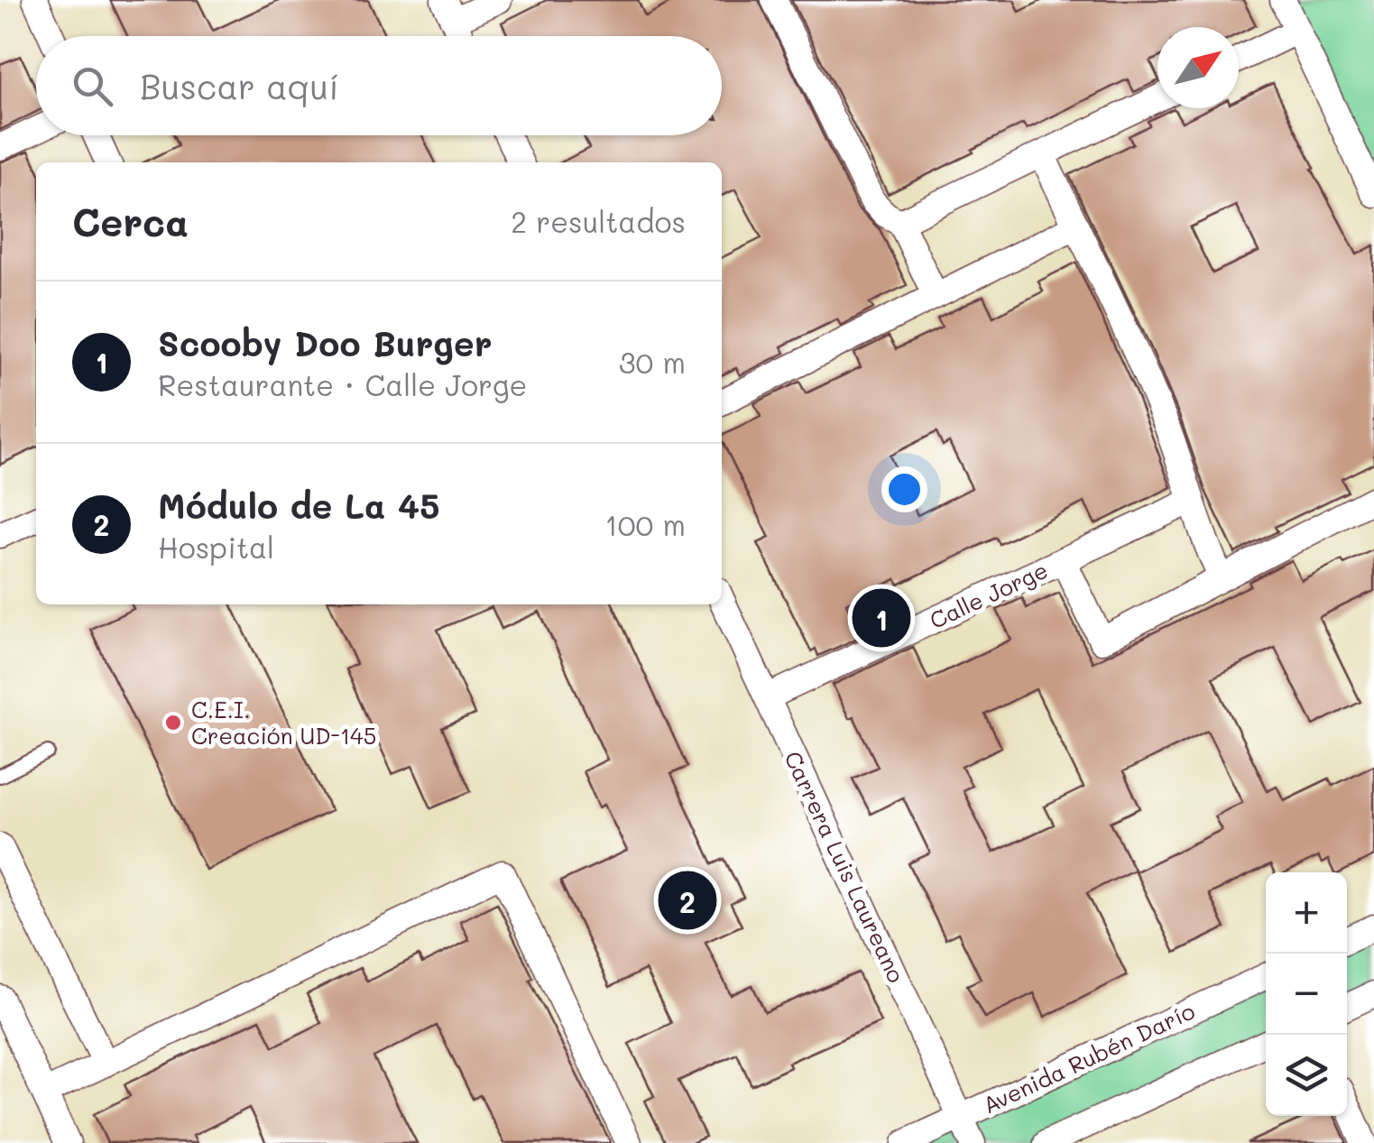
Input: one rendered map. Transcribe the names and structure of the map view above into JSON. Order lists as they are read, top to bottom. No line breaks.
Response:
{"streets":{"street":["Calle Jorge","Carrera Luis Laureano","Avenida Rubén Darío"]},"crossings":[["Calle Jorge","Carrera Luis Laureano"],["Carrera Luis Laureano","Avenida Rubén Darío"]],"places":["C.E.I. Creación UD-145"],"north":"top right","page":{"search":"Buscar aquí","heading":["Cerca","2 resultados"],"list":[{"mark":"1","name":"Scooby Doo Burger","note":"Restaurante · Calle Jorge","value":"30 m"},{"mark":"2","name":"Módulo de La 45","note":"Hospital","value":"100 m"}],"pins":["1","2"],"map_buttons":["+","−"]}}
